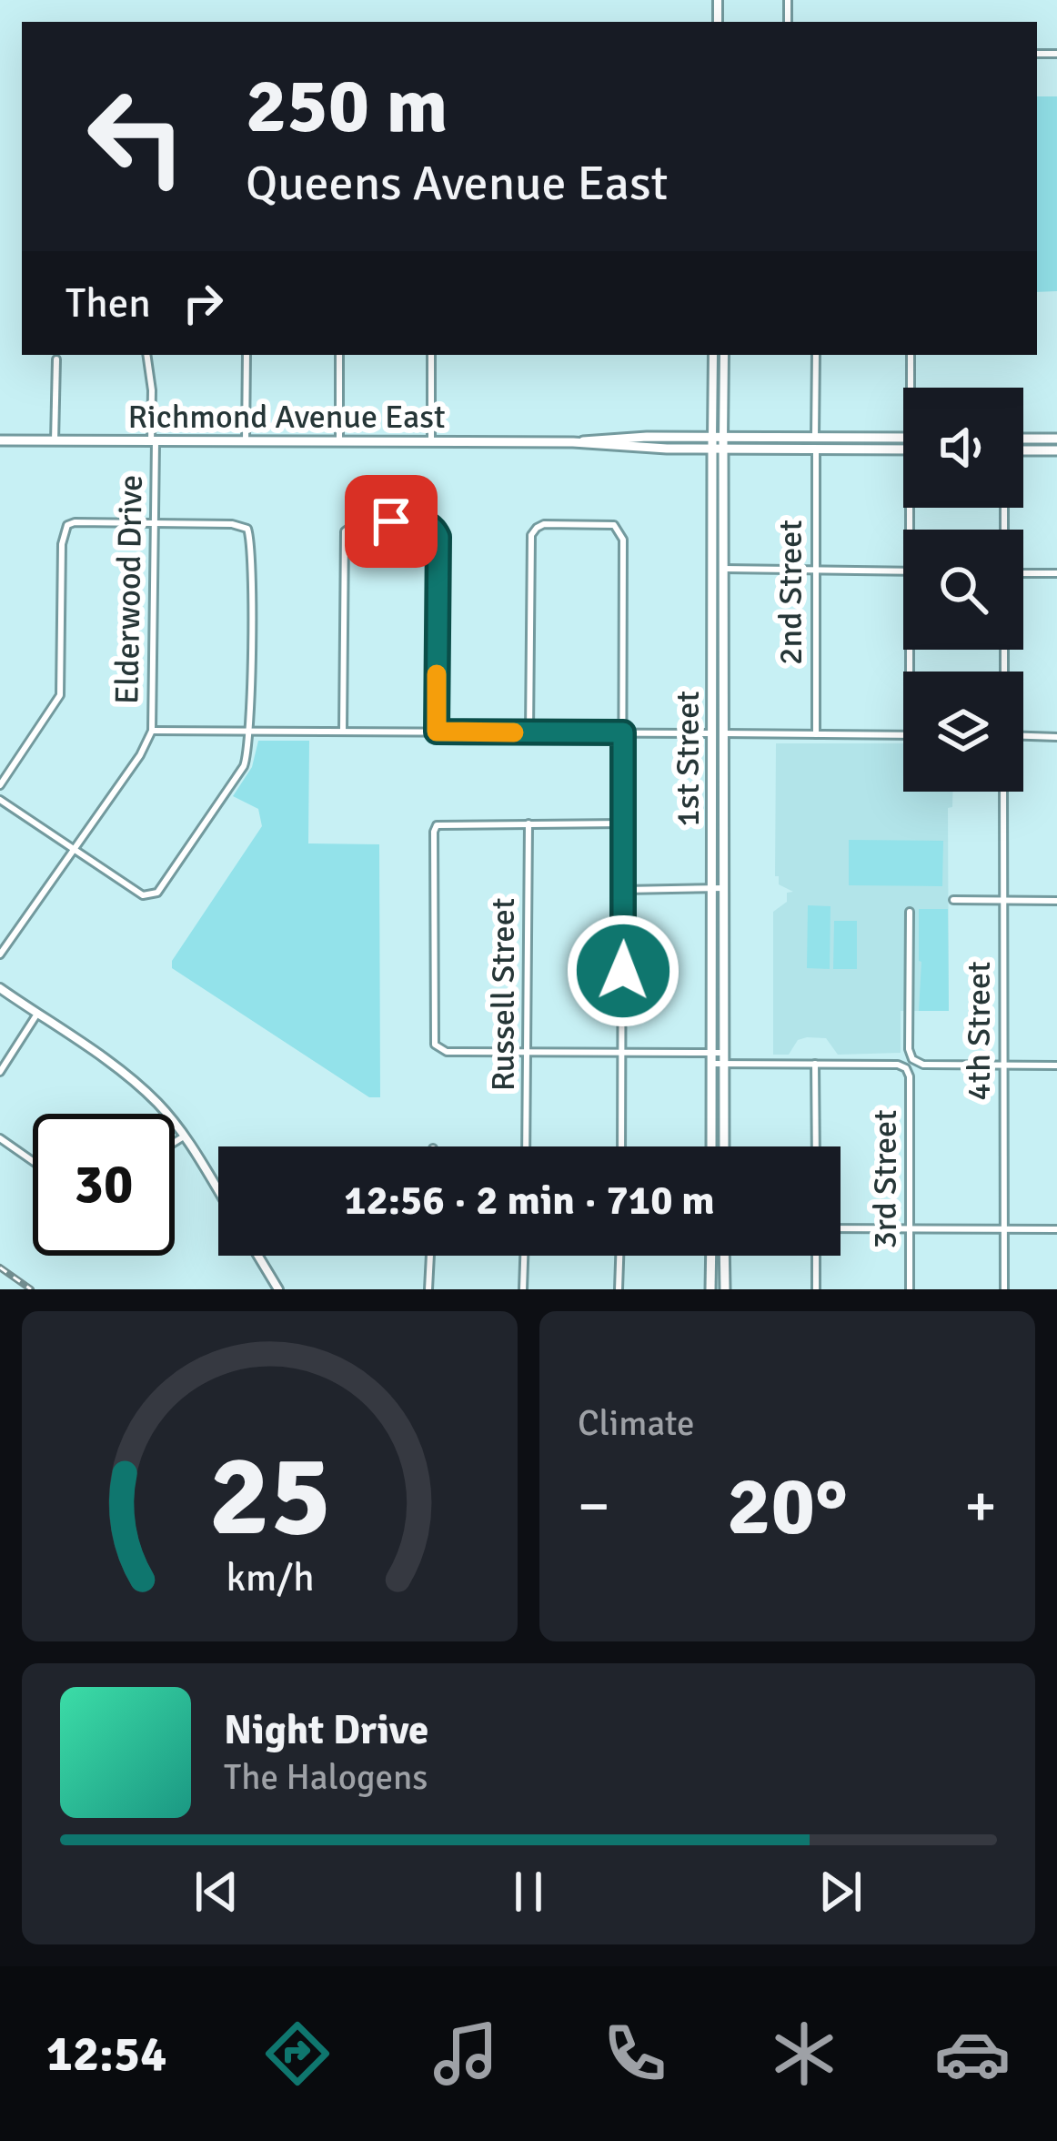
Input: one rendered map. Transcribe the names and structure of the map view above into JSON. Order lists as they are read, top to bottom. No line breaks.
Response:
{"streets":{"main road":["Richmond Avenue East","1st Street"],"street":["Elderwood Drive","2nd Street","Russell Street","4th Street","3rd Street"]},"crossings":[["Richmond Avenue East","Elderwood Drive"],["Richmond Avenue East","2nd Street"],["Richmond Avenue East","1st Street"]],"page":{"turn":["250 m","Queens Avenue East"],"then":"Then","limit":"30","trip":"12:56 · 2 min · 710 m","tile":"Climate","heat":["−","20°","+"],"song":["Night Drive","The Halogens"],"tabs":"12:54","gauge":["25","km/h"]}}
